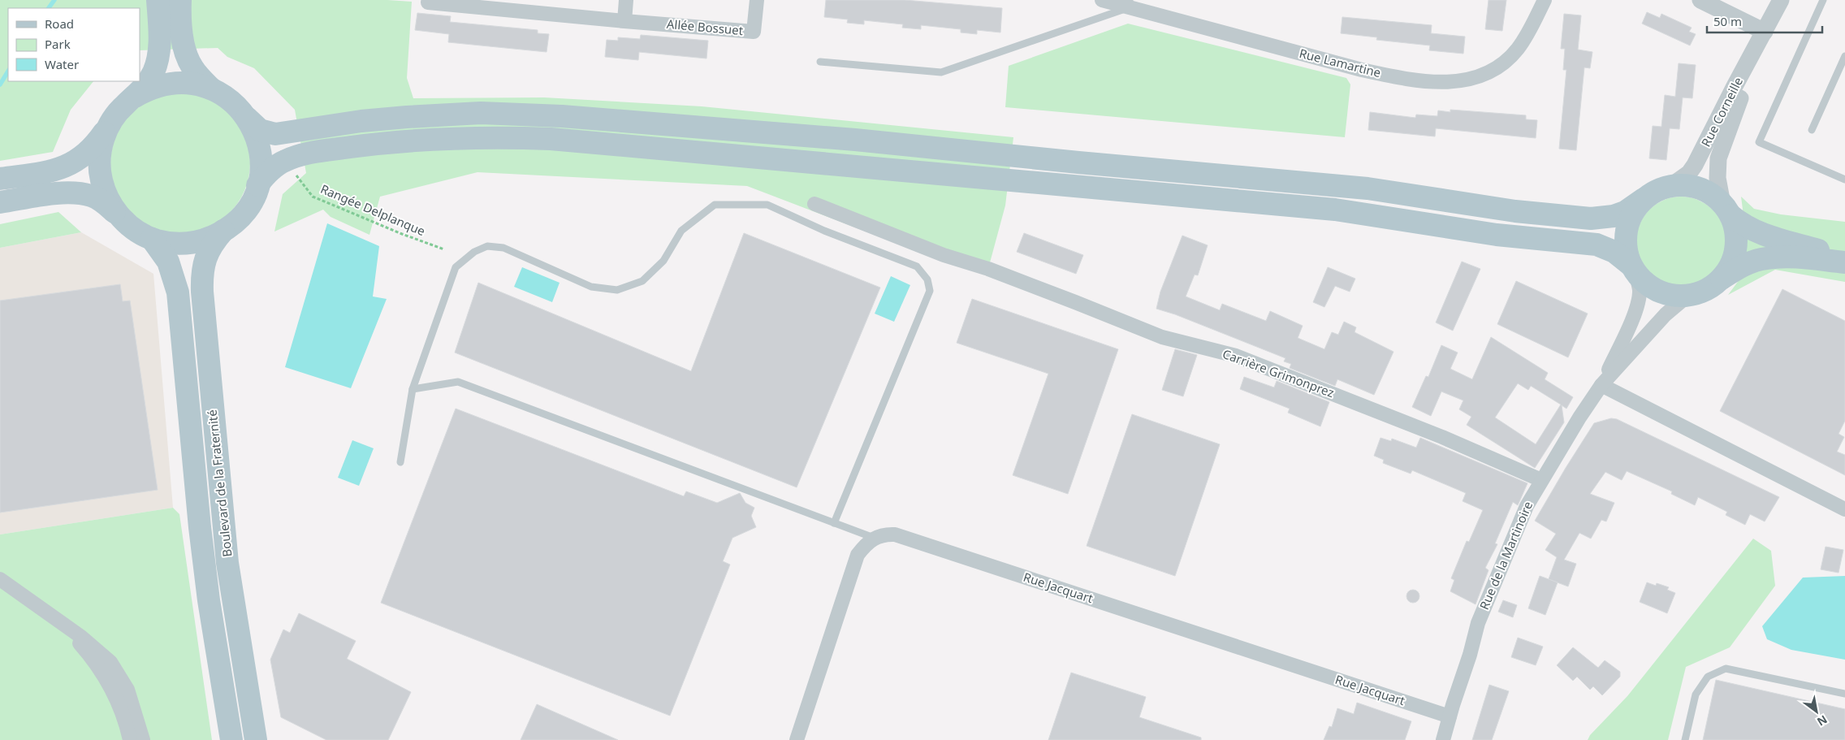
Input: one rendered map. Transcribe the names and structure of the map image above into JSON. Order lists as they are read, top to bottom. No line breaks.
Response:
{"streets":{"main road":["Boulevard de la Fraternité"],"street":["Allée Bossuet","Rue Lamartine","Rue Corneille","Carrière Grimonprez","Rue de la Martinoire","Rue Jacquart"],"path":["Rangée Delplanque"]},"crossings":[["Rue Corneille","Rue de la Martinoire"],["Carrière Grimonprez","Rue de la Martinoire"],["Rue de la Martinoire","Rue Jacquart"]],"legend":["Road","Park","Water"],"scale_bar":"50 m","north":"bottom right"}
